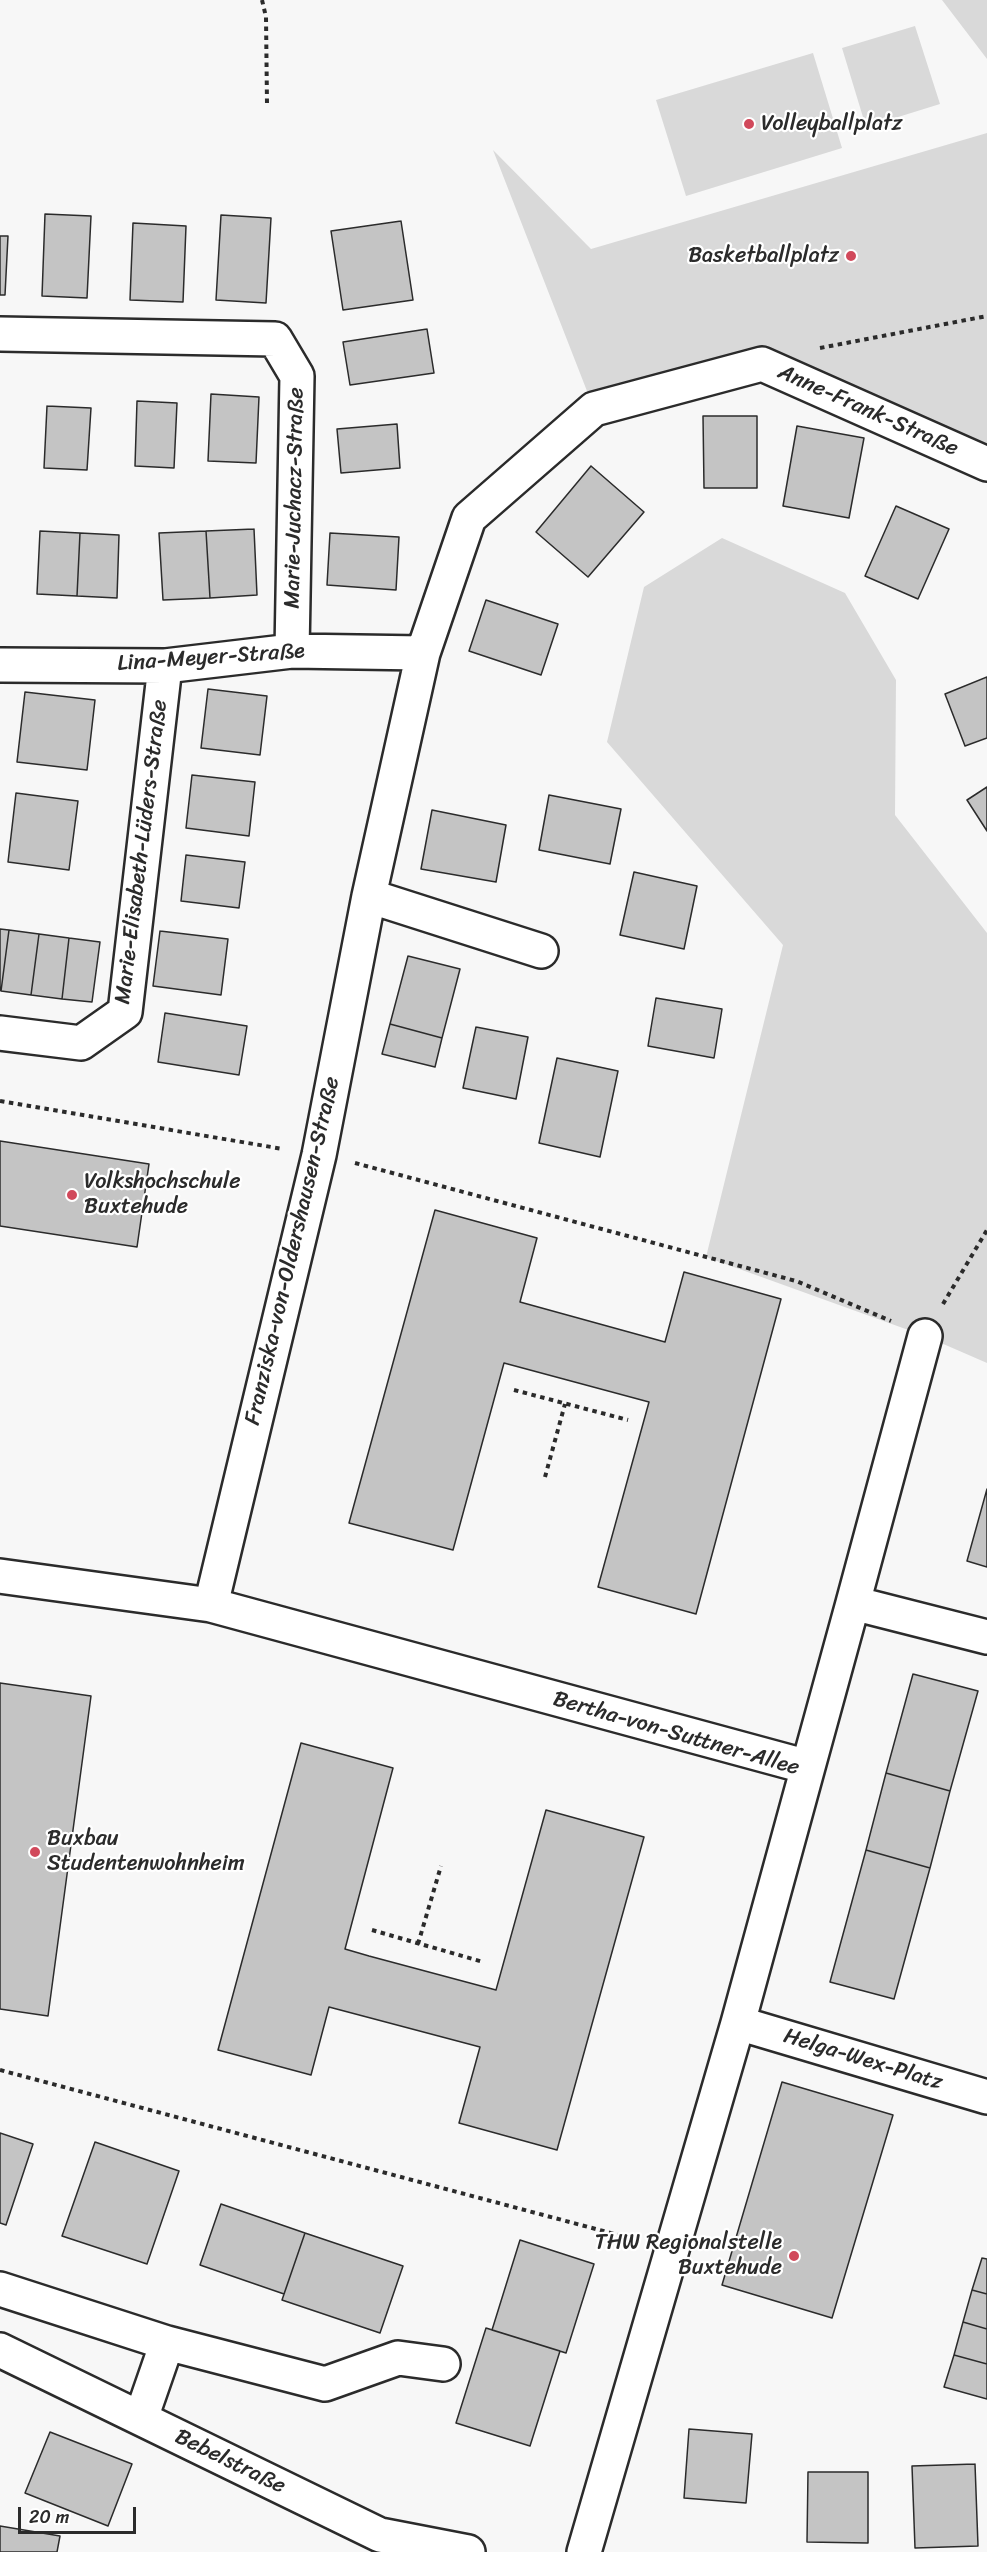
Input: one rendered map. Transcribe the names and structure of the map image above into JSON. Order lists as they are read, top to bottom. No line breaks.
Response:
{"streets":{"street":["Anne-Frank-Straße","Marie-Juchacz-Straße","Lina-Meyer-Straße","Marie-Elisabeth-Lüders-Straße","Franziska-von-Oldershausen-Straße","Bertha-von-Suttner-Allee","Helga-Wex-Platz","Bebelstraße"]},"crossings":[["Anne-Frank-Straße","Lina-Meyer-Straße"],["Anne-Frank-Straße","Franziska-von-Oldershausen-Straße"],["Marie-Juchacz-Straße","Lina-Meyer-Straße"],["Lina-Meyer-Straße","Marie-Elisabeth-Lüders-Straße"],["Lina-Meyer-Straße","Franziska-von-Oldershausen-Straße"],["Franziska-von-Oldershausen-Straße","Bertha-von-Suttner-Allee"],["Bertha-von-Suttner-Allee","Helga-Wex-Platz"]],"places":["Volleyballplatz","Basketballplatz","Volkshochschule Buxtehude","Buxbau Studentenwohnheim","THW Regionalstelle Buxtehude"],"scale_bar":"20 m"}
